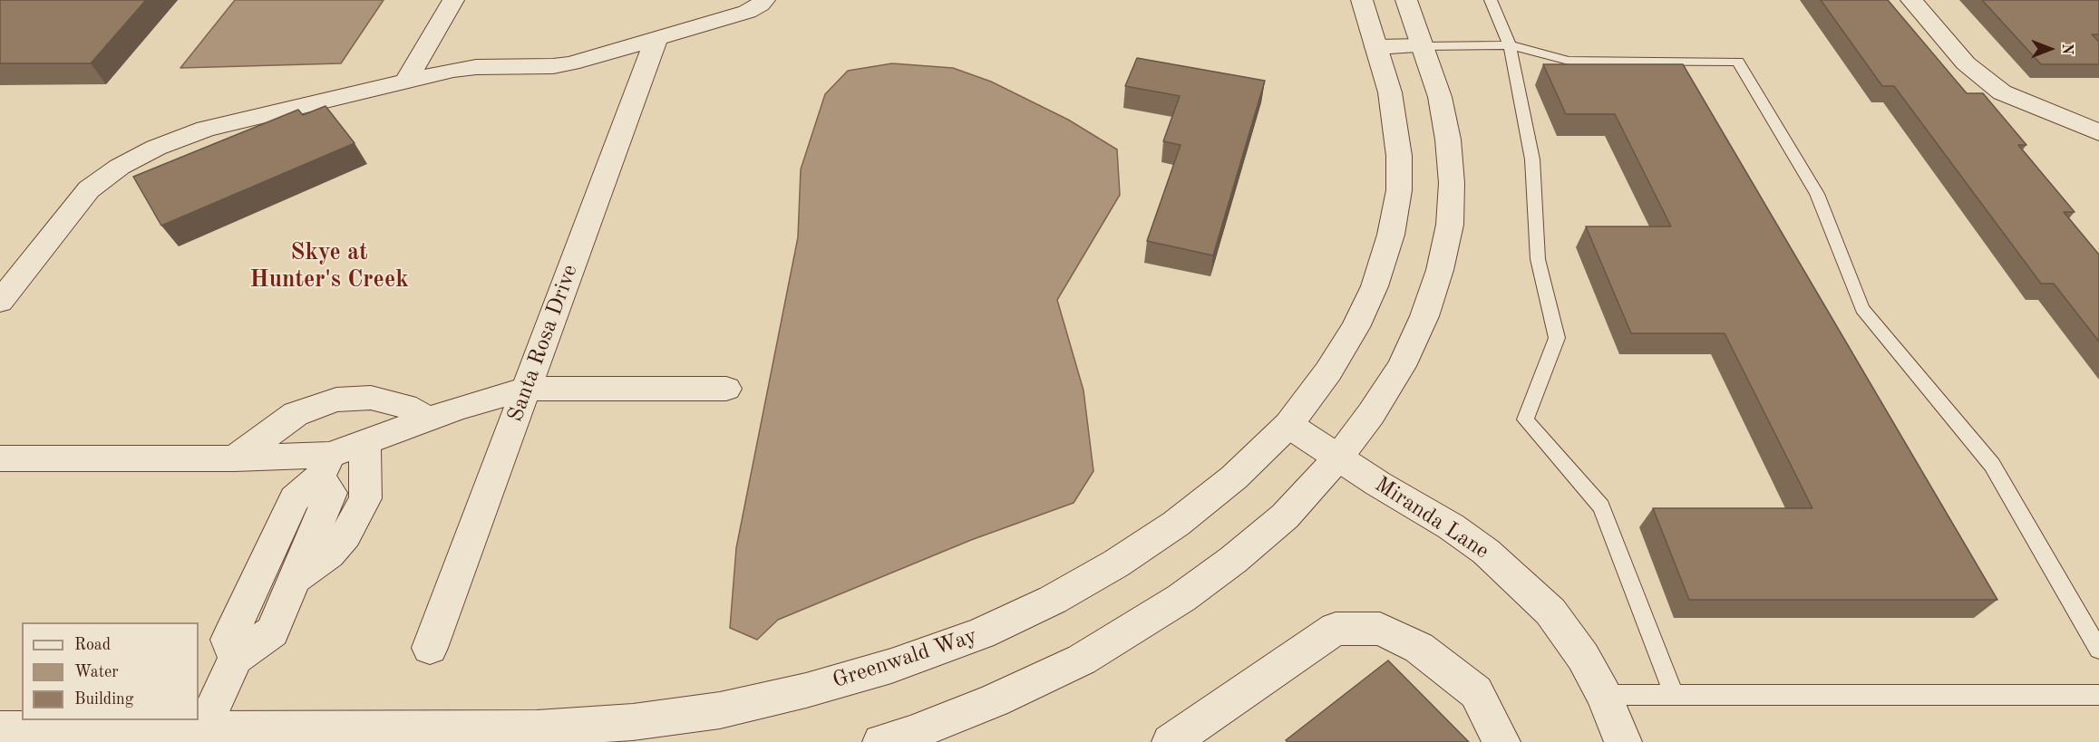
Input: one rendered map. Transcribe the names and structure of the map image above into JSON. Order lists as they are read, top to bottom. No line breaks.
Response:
{"streets":{"street":["Santa Rosa Drive","Miranda Lane","Greenwald Way"]},"crossings":[["Miranda Lane","Greenwald Way"]],"districts":["Skye at Hunter's Creek"],"legend":["Road","Water","Building"],"north":"right"}
